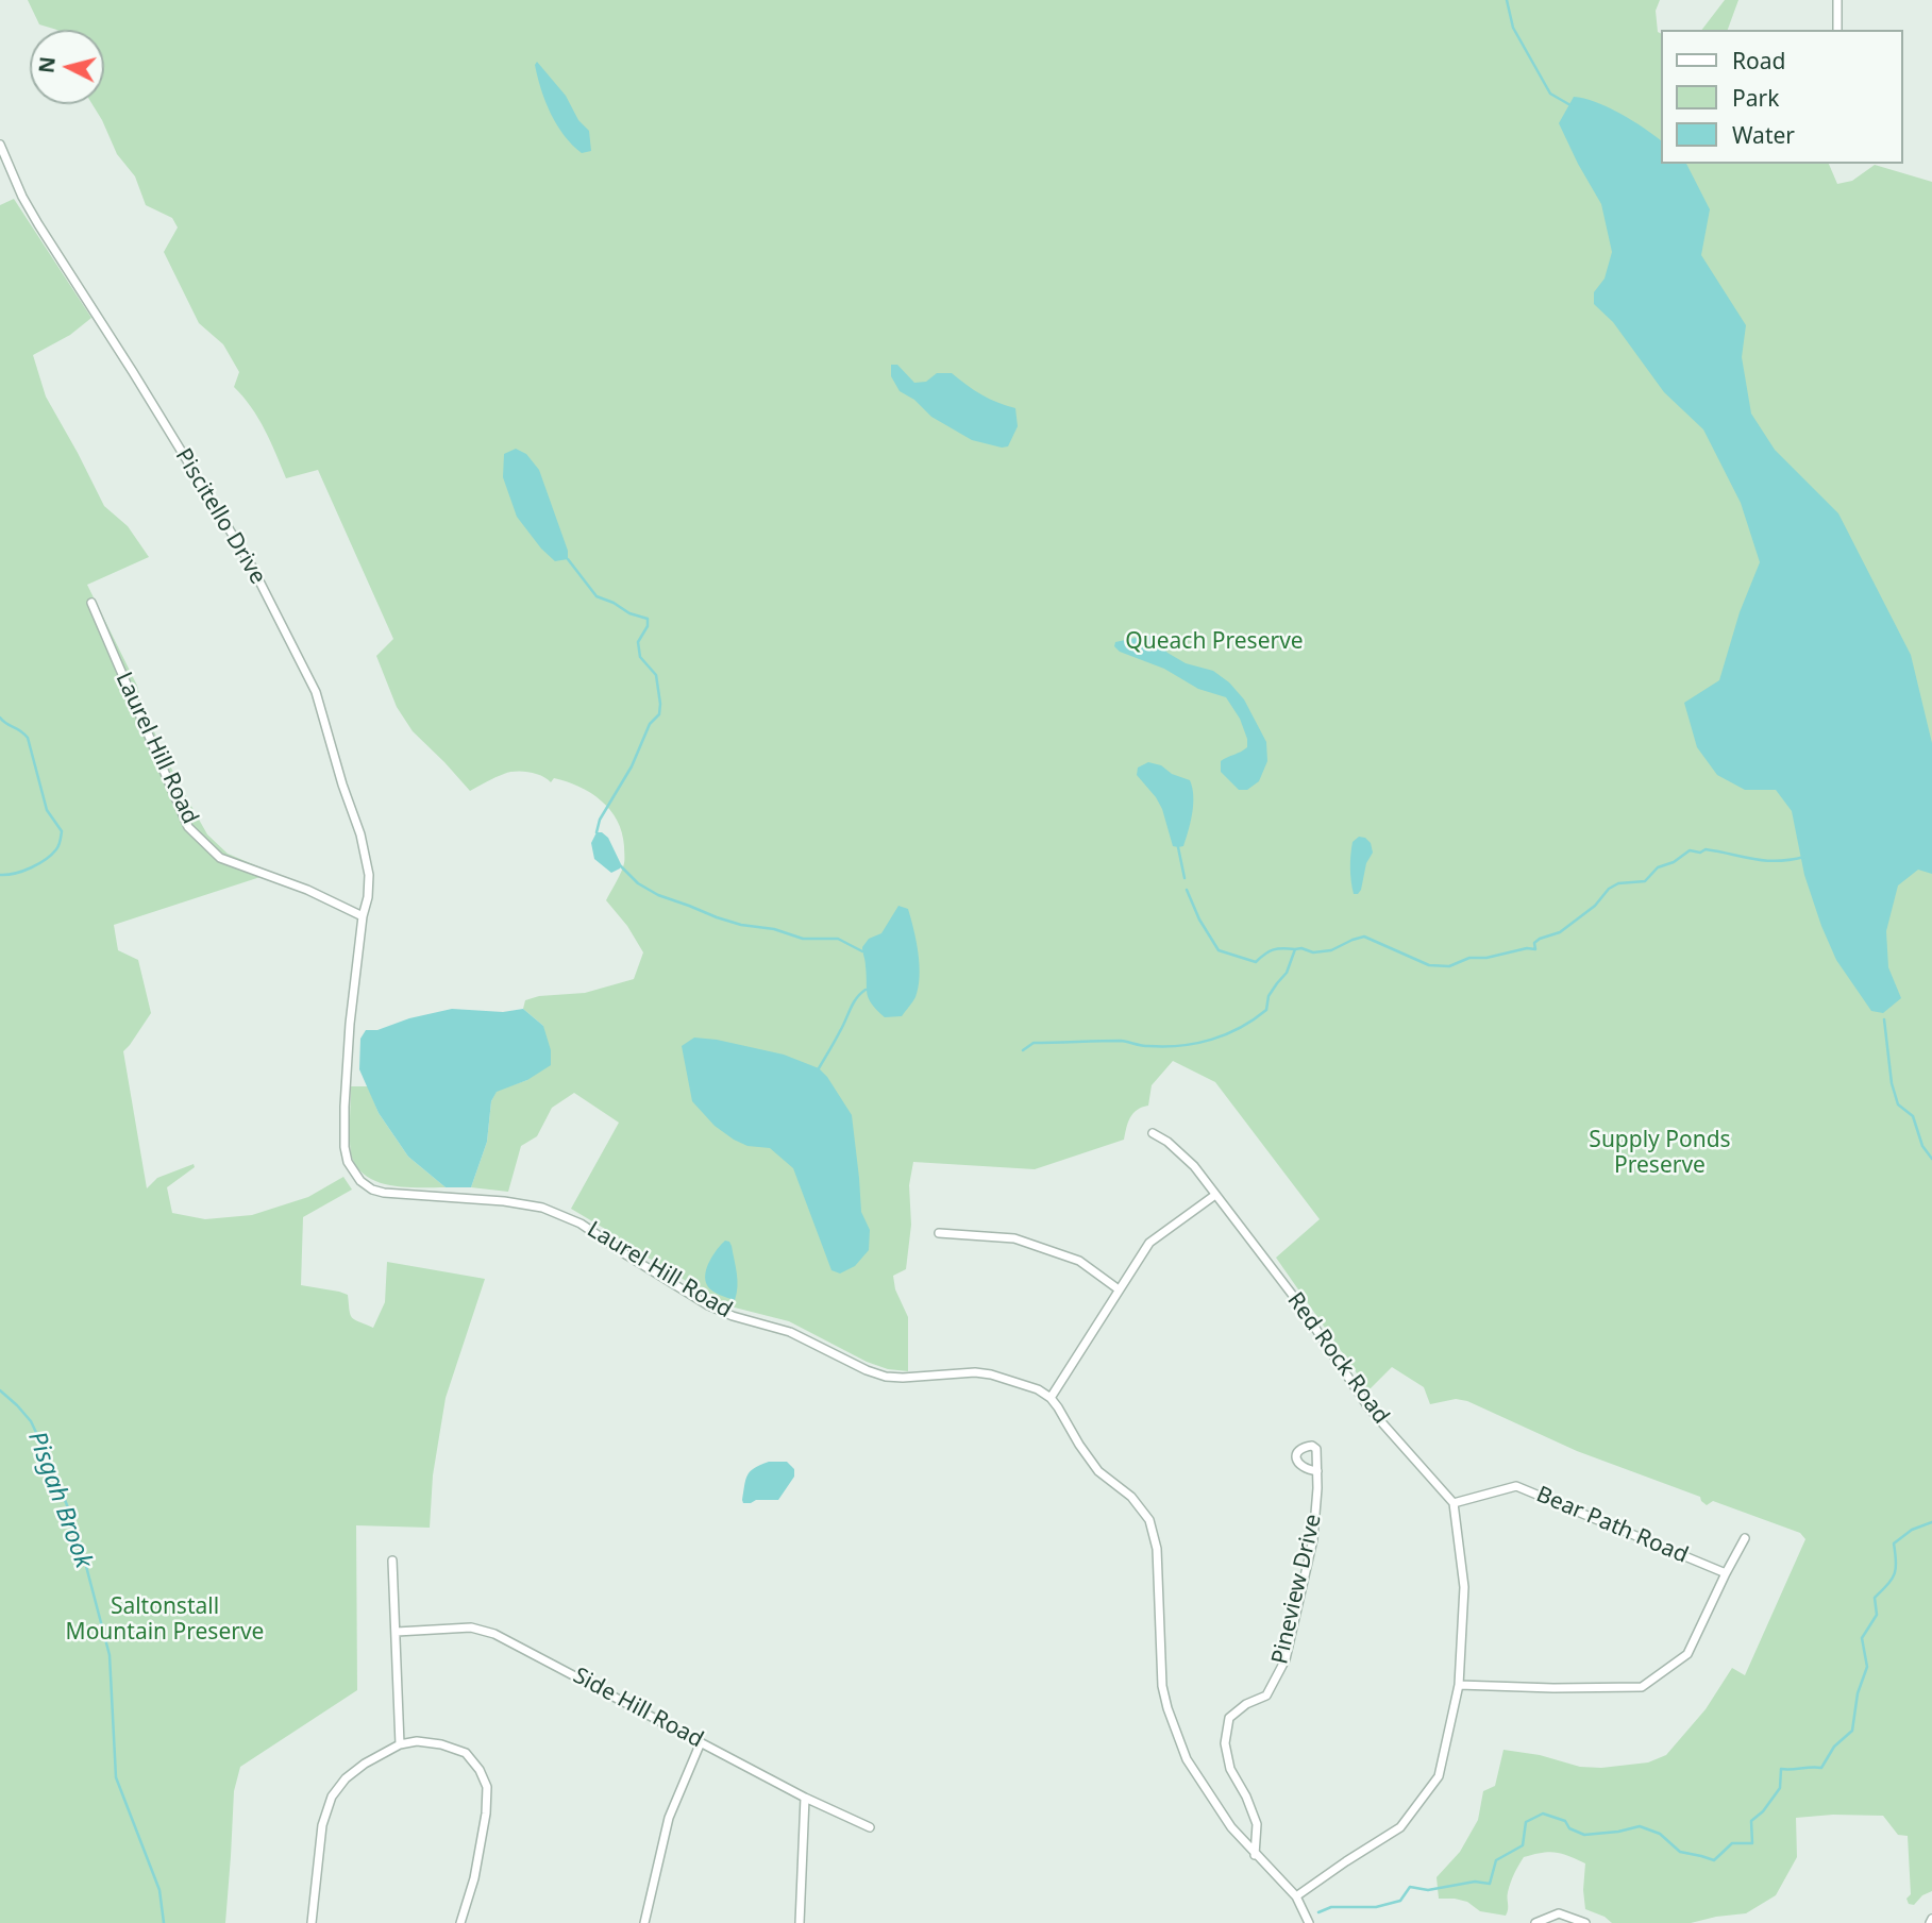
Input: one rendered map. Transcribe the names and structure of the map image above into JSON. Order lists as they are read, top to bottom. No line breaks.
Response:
{"streets":{"street":["Piscitello Drive","Laurel Hill Road","Red Rock Road","Bear Path Road","Pineview Drive","Side Hill Road"]},"crossings":[["Piscitello Drive","Laurel Hill Road"],["Red Rock Road","Bear Path Road"]],"water":["Pisgah Brook"],"parks":["Queach Preserve","Supply Ponds Preserve","Saltonstall Mountain Preserve"],"legend":["Road","Park","Water"],"north":"left"}
